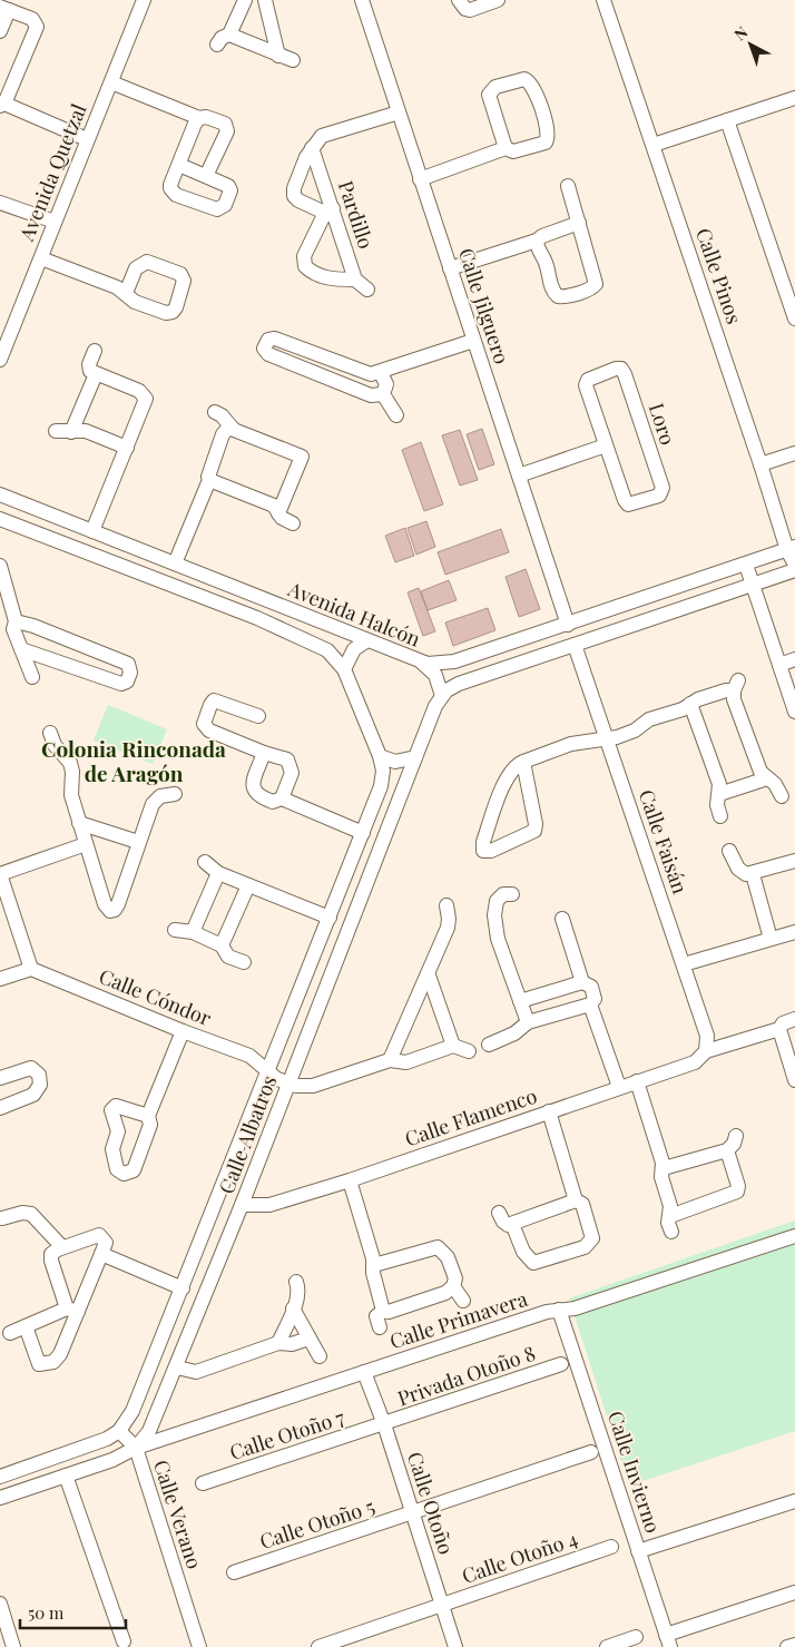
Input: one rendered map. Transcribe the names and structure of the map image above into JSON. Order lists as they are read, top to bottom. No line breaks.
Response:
{"streets":{"street":["Avenida Quetzal","Pardillo","Calle Pinos","Calle Jilguero","Loro","Avenida Halcón","Calle Faisán","Calle Cóndor","Calle Flamenco","Calle Albatros","Calle Primavera","Privada Otoño 8","Calle Otoño 7","Calle Invierno","Calle Otoño","Calle Verano","Calle Otoño 5","Calle Otoño 4"]},"crossings":[["Calle Pinos","Avenida Halcón"],["Calle Jilguero","Avenida Halcón"],["Avenida Halcón","Calle Albatros"],["Calle Faisán","Calle Flamenco"],["Calle Cóndor","Calle Albatros"],["Calle Flamenco","Calle Albatros"],["Calle Albatros","Calle Primavera"],["Calle Albatros","Calle Verano"],["Calle Primavera","Calle Invierno"],["Calle Primavera","Calle Otoño"],["Calle Primavera","Calle Verano"],["Privada Otoño 8","Calle Otoño 7"],["Privada Otoño 8","Calle Otoño"],["Calle Otoño 7","Calle Otoño"],["Calle Otoño","Calle Otoño 5"],["Calle Otoño","Calle Otoño 4"]],"districts":["Colonia Rinconada de Aragón"],"scale_bar":"50 m","north":"top left"}
